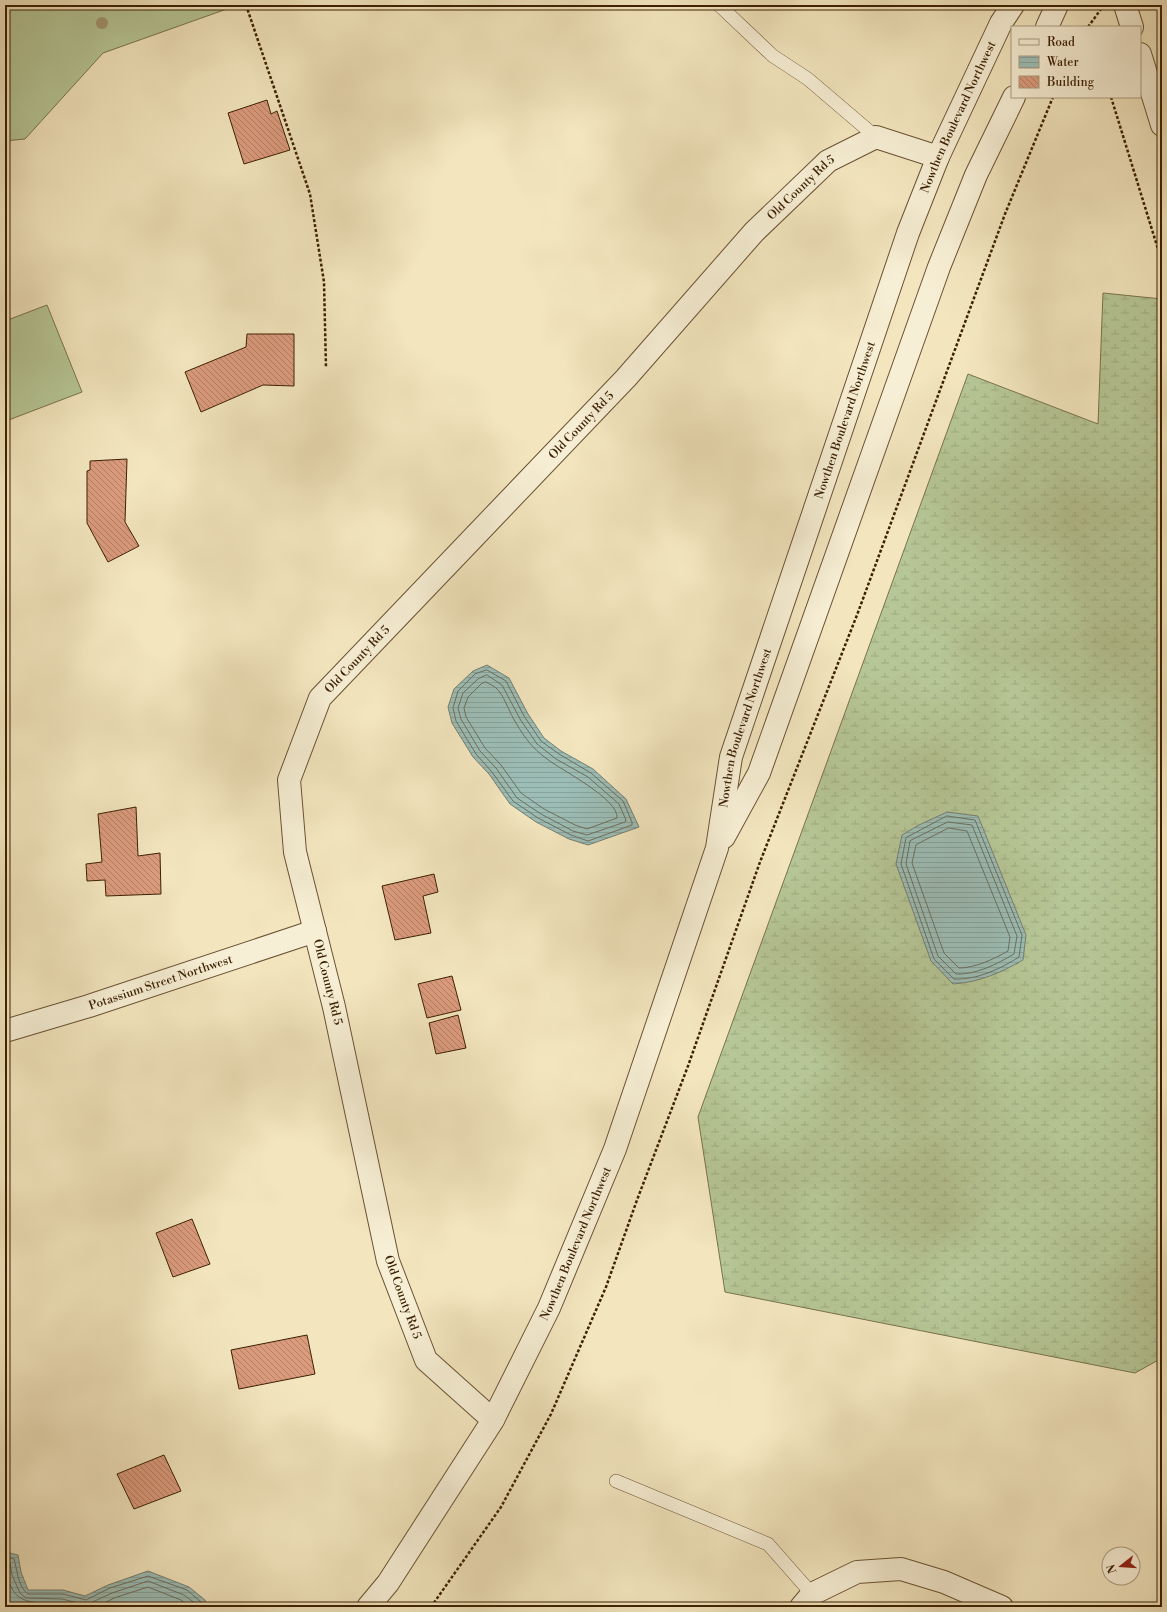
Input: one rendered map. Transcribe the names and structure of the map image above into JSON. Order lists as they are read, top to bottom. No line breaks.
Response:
{"streets":{"street":["Nowthen Boulevard Northwest","Old County Rd 5","Potassium Street Northwest"]},"crossings":[["Nowthen Boulevard Northwest","Old County Rd 5"],["Old County Rd 5","Potassium Street Northwest"]],"legend":["Road","Water","Building"],"north":"left"}
